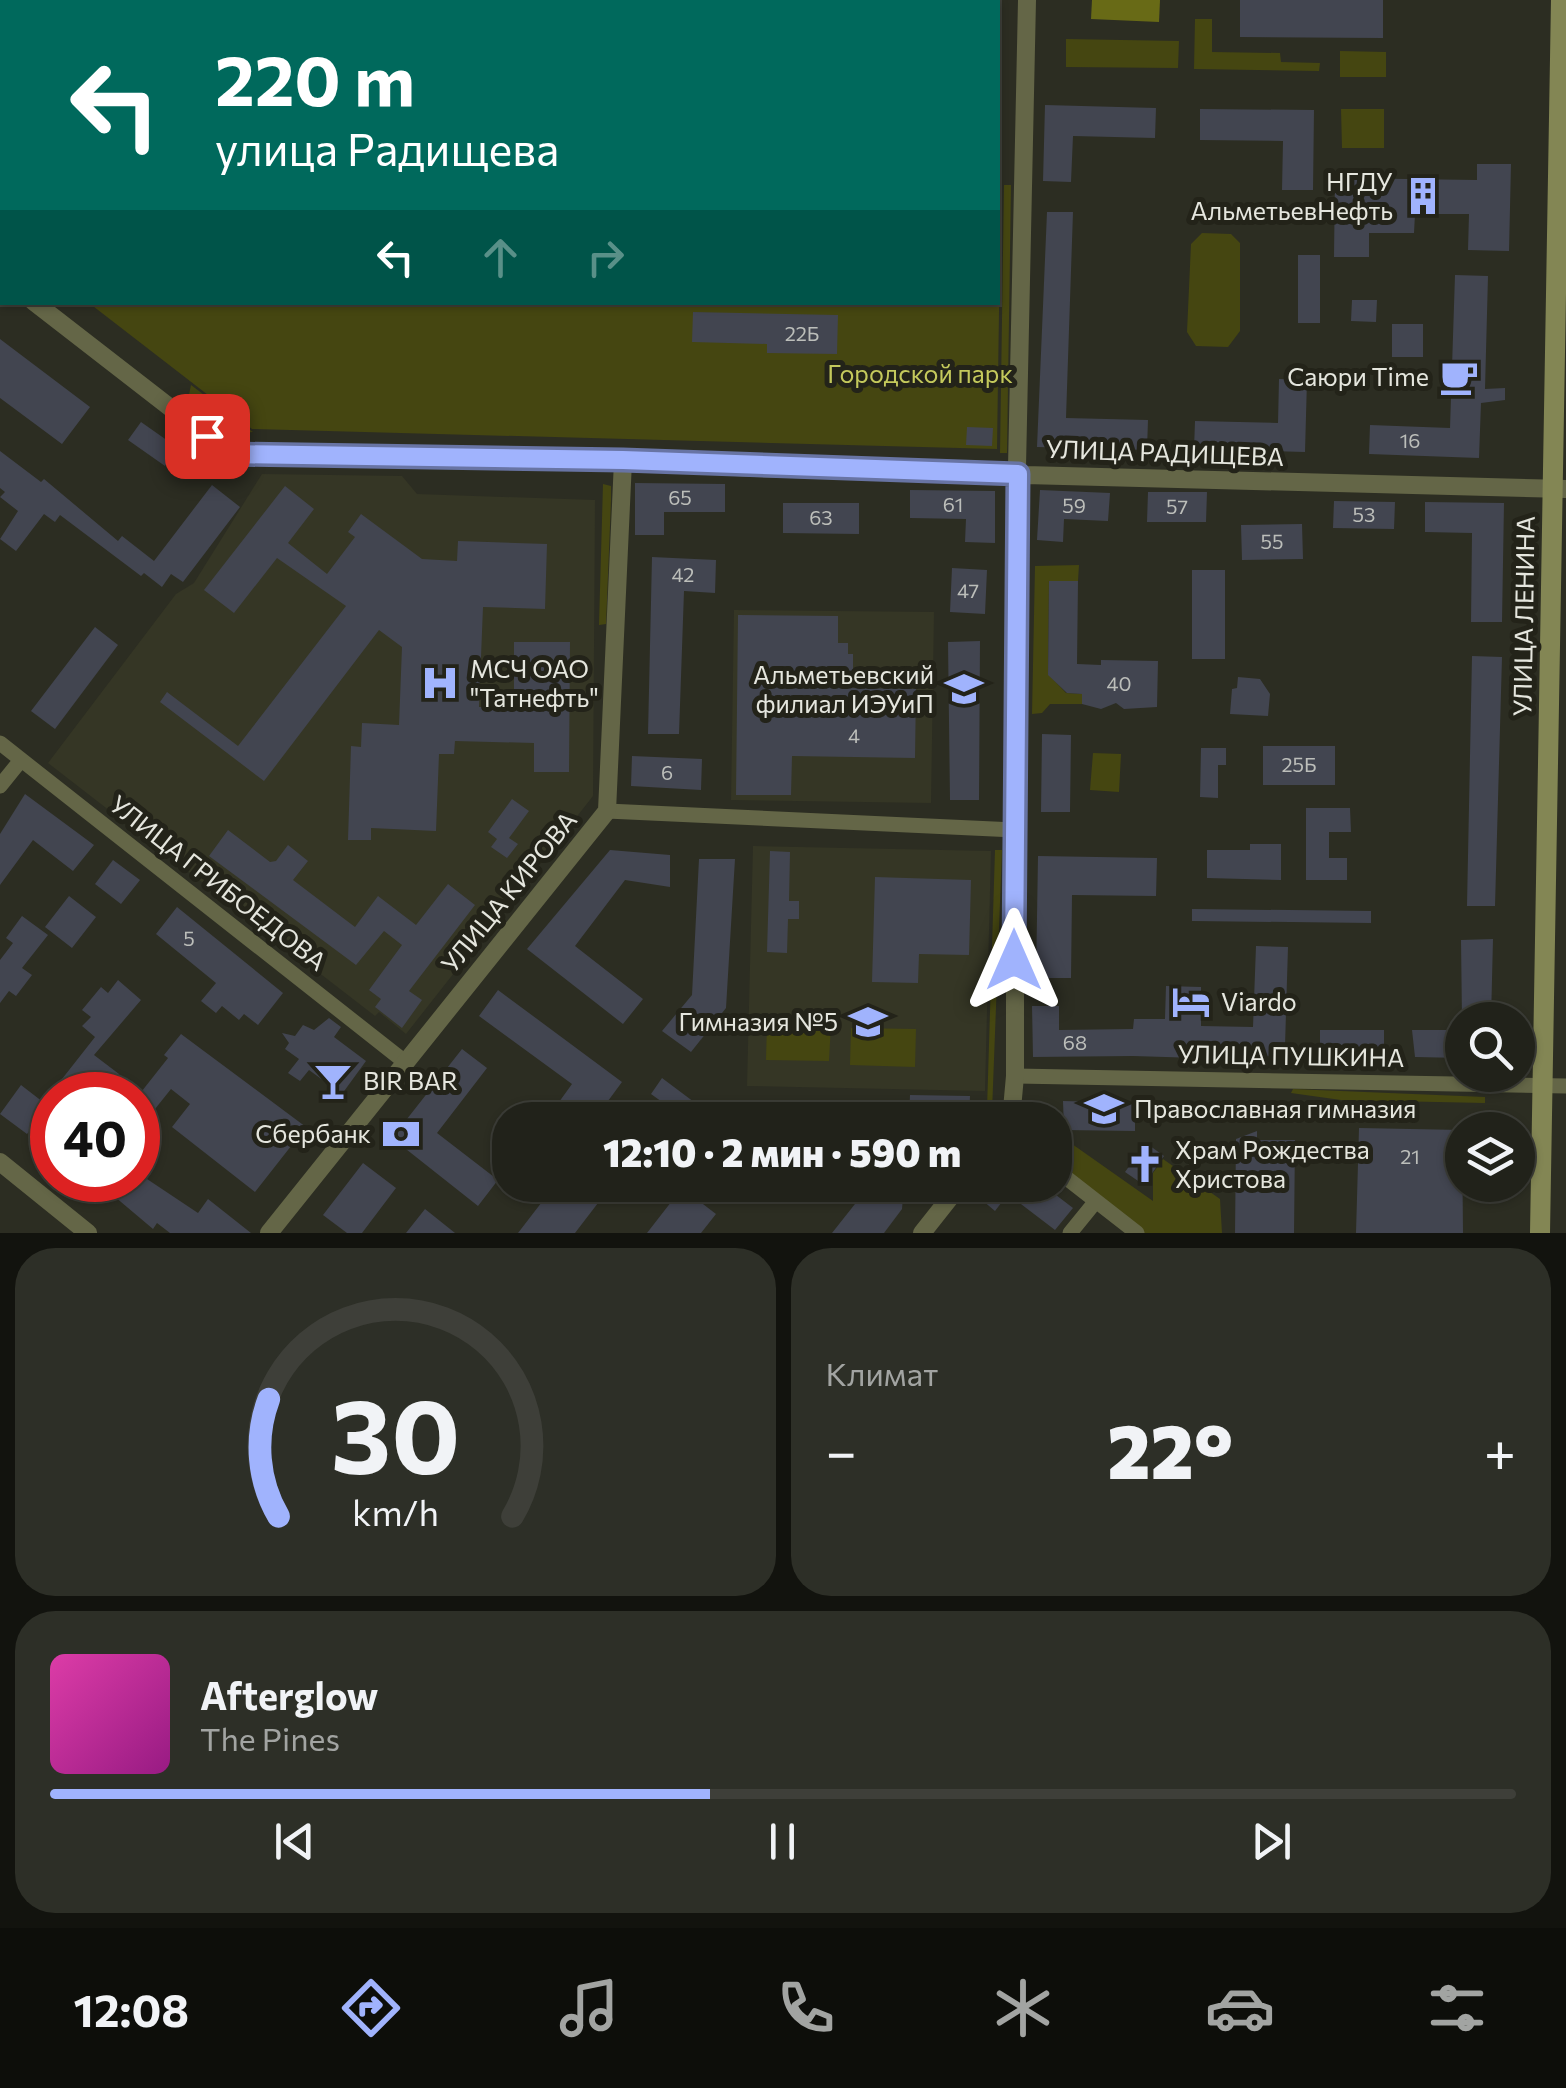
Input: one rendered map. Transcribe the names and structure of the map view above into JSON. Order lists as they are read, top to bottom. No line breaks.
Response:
{"streets":{"main road":["УЛИЦА ЛЕНИНА"],"street":["УЛИЦА РАДИЩЕВА","УЛИЦА ГРИБОЕДОВА","УЛИЦА КИРОВА","УЛИЦА ПУШКИНА"]},"crossings":[["УЛИЦА РАДИЩЕВА","УЛИЦА ЛЕНИНА"],["УЛИЦА РАДИЩЕВА","УЛИЦА КИРОВА"],["УЛИЦА ЛЕНИНА","УЛИЦА ПУШКИНА"],["УЛИЦА ГРИБОЕДОВА","УЛИЦА КИРОВА"]],"parks":["Городской парк"],"places":{"building":["НГДУ АльметьевНефть"],"cafe":["Саюри Time"],"hospital":["МСЧ ОАО \"Татнефть\""],"school or university":["Альметьевский филиал ИЭУиП","Гимназия №5","Православная гимназия"],"hotel":["Viardo"],"bar":["BIR BAR"],"bank":["Сбербанк"],"church":["Храм Рождества Христова"]},"house_numbers":["22Б","16","65","61","59","57","53","63","55","42","47","40","4","25Б","6","5","68","21"],"page":{"turn":["220 m","улица Радищева"],"limit":"40","trip":"12:10 · 2 мин · 590 m","tile":"Климат","heat":["−","22°","+"],"song":["Afterglow","The Pines"],"tabs":"12:08","gauge":["30","km/h"]}}
